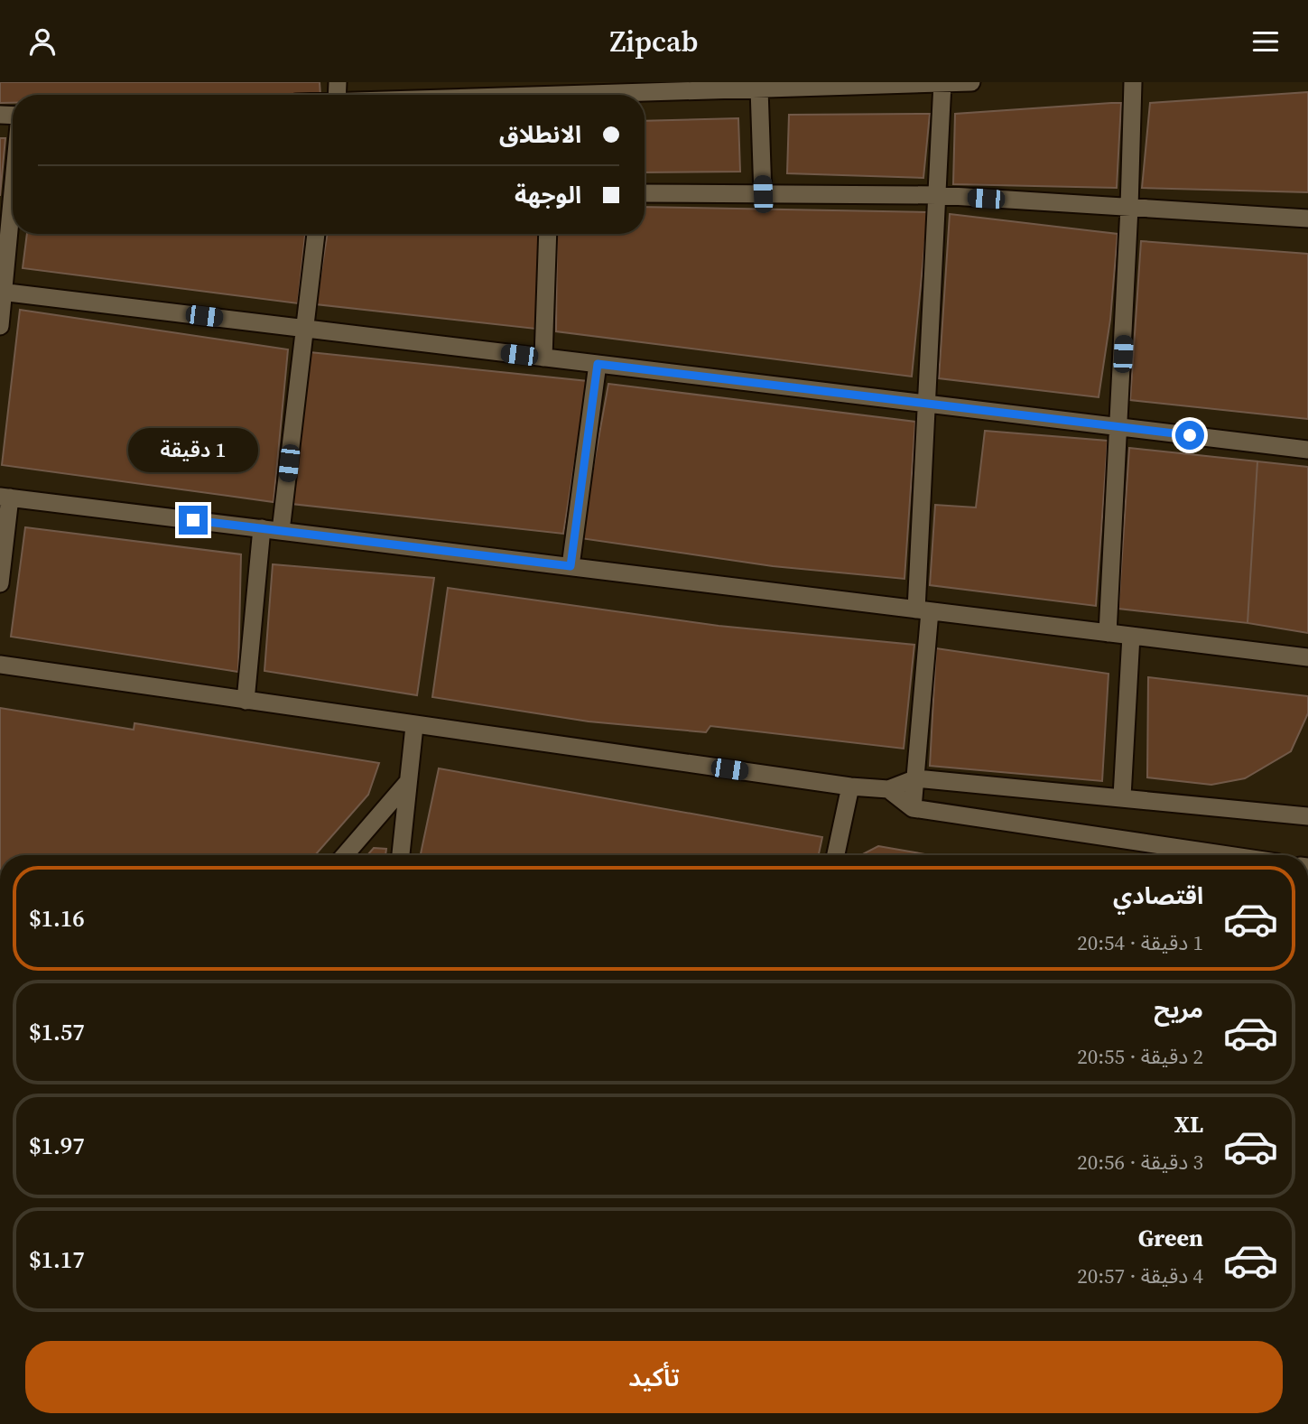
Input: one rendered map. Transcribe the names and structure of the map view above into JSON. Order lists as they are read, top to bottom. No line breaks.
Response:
{"page":{"header":"Zipcab","banner":["الانطلاق","الوجهة"],"bubble":"1 دقيقة","list":[{"name":"اقتصادي","note":"1 دقيقة · 20:54","value":"$1.16"},{"name":"مريح","note":"2 دقيقة · 20:55","value":"$1.57"},{"name":"XL","note":"3 دقيقة · 20:56","value":"$1.97"},{"name":"Green","note":"4 دقيقة · 20:57","value":"$1.17"}],"buttons":"تأكيد"}}
